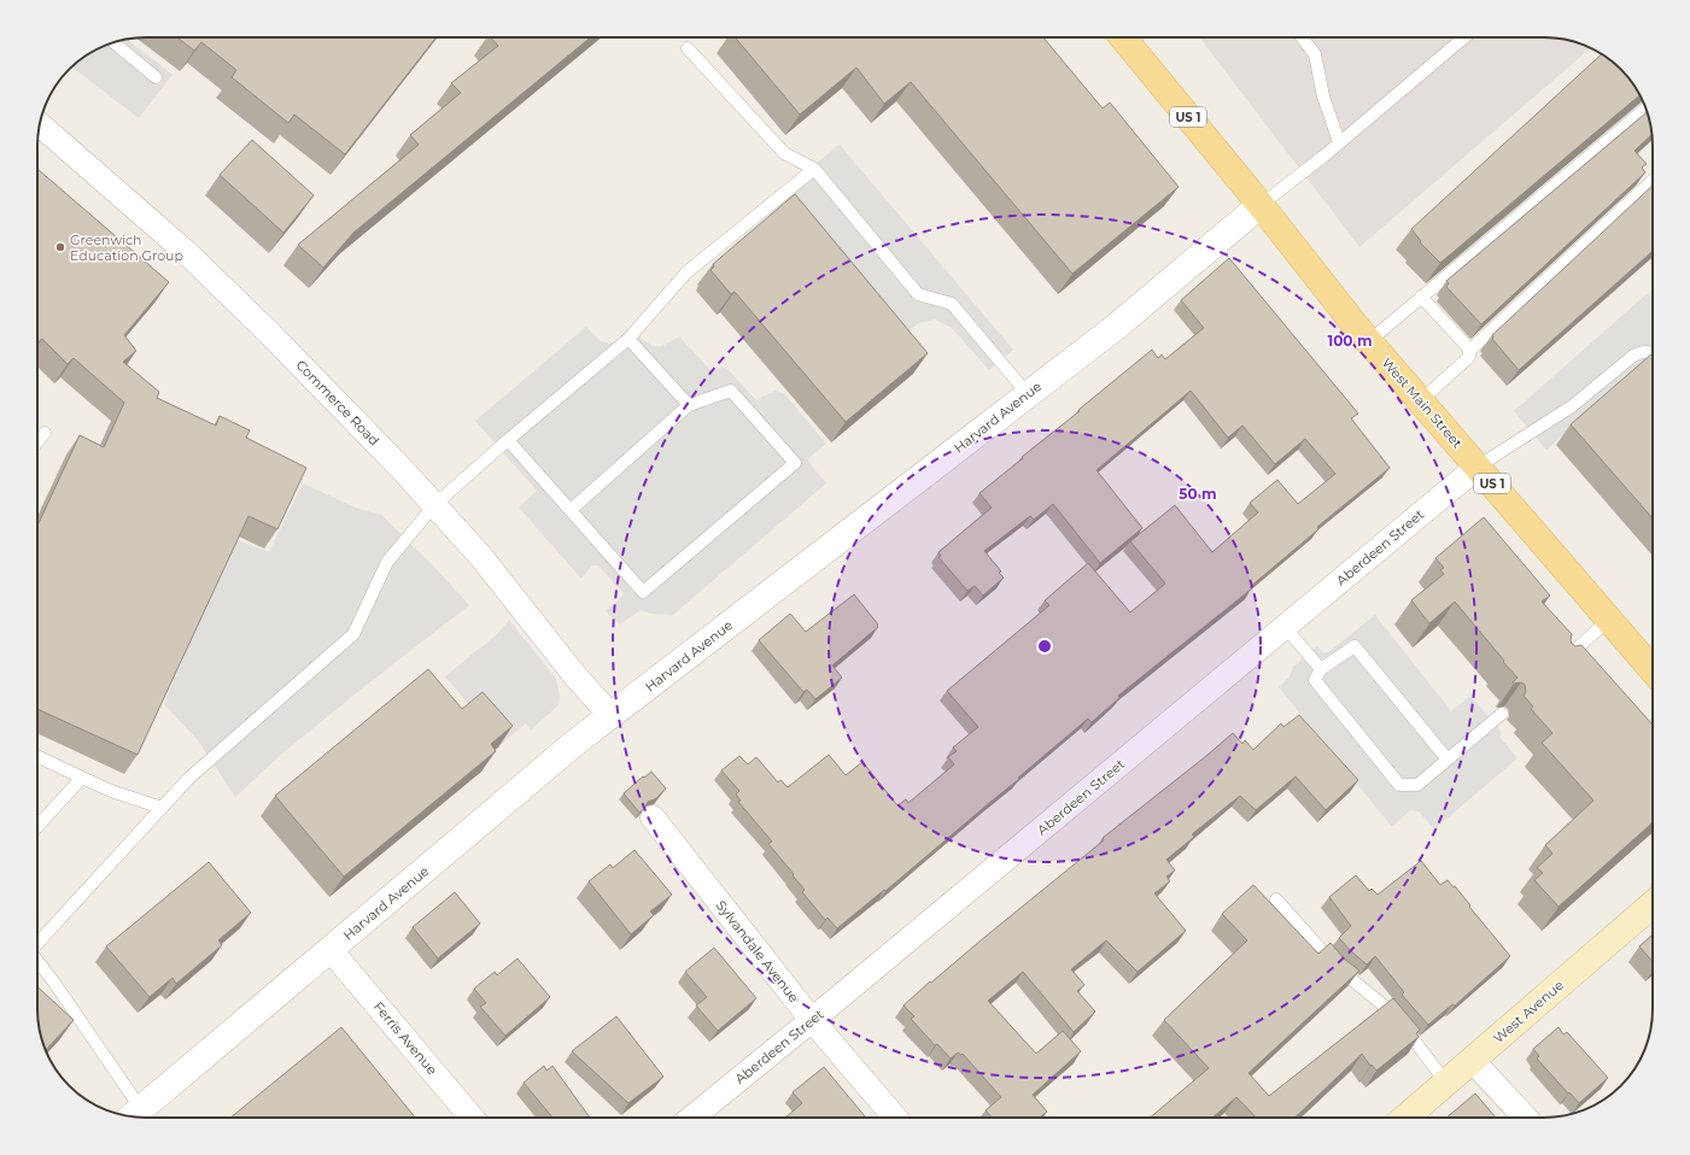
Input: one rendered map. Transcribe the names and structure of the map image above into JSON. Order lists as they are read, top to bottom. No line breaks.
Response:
{"streets":{"main road":["US 1","West Main Street","West Avenue"],"street":["Commerce Road","Harvard Avenue","Aberdeen Street","Sylvandale Avenue","Ferris Avenue"]},"crossings":[["Commerce Road","Harvard Avenue"],["West Main Street","Harvard Avenue"],["West Main Street","Aberdeen Street"],["Harvard Avenue","Ferris Avenue"],["Aberdeen Street","Sylvandale Avenue"]],"places":["Greenwich Education Group"],"rings":["100 m","50 m"]}
